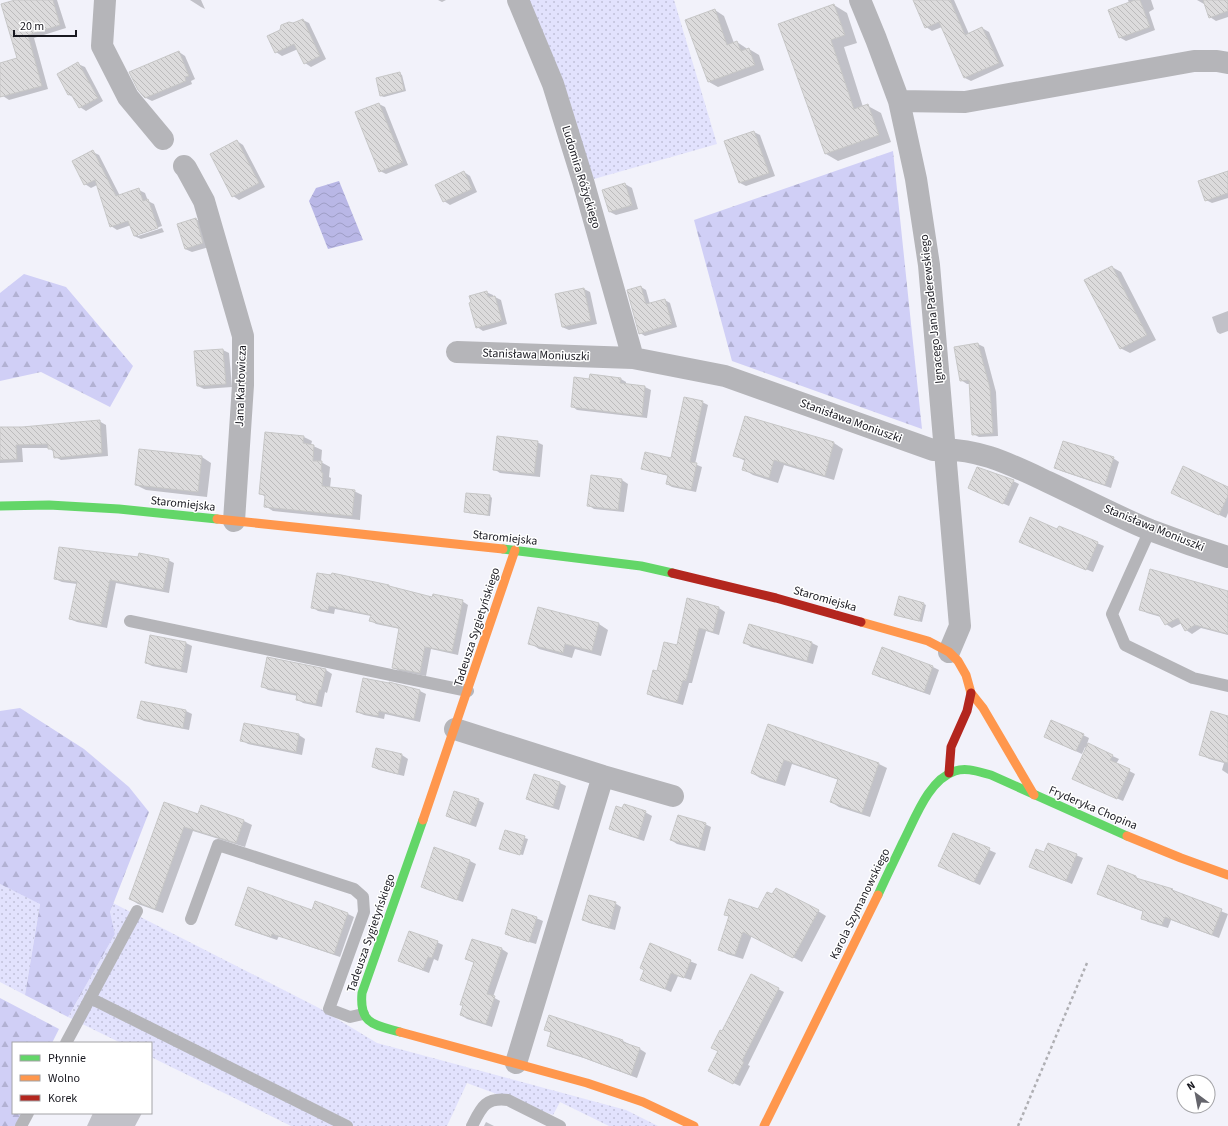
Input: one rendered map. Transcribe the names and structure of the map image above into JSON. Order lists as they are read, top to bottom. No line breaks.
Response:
{"streets":{"street":["Ludomira Różyckiego","Ignacego Jana Paderewskiego","Stanisława Moniuszki","Jana Karłowicza","Staromiejska","Tadeusza Sygietyńskiego","Fryderyka Chopina","Karola Szymanowskiego"]},"crossings":[["Ludomira Różyckiego","Stanisława Moniuszki"],["Ignacego Jana Paderewskiego","Stanisława Moniuszki"],["Ignacego Jana Paderewskiego","Staromiejska"],["Jana Karłowicza","Staromiejska"],["Staromiejska","Tadeusza Sygietyńskiego"],["Fryderyka Chopina","Karola Szymanowskiego"]],"legend":["Płynnie","Wolno","Korek"],"scale_bar":"20 m","north":"top left"}
